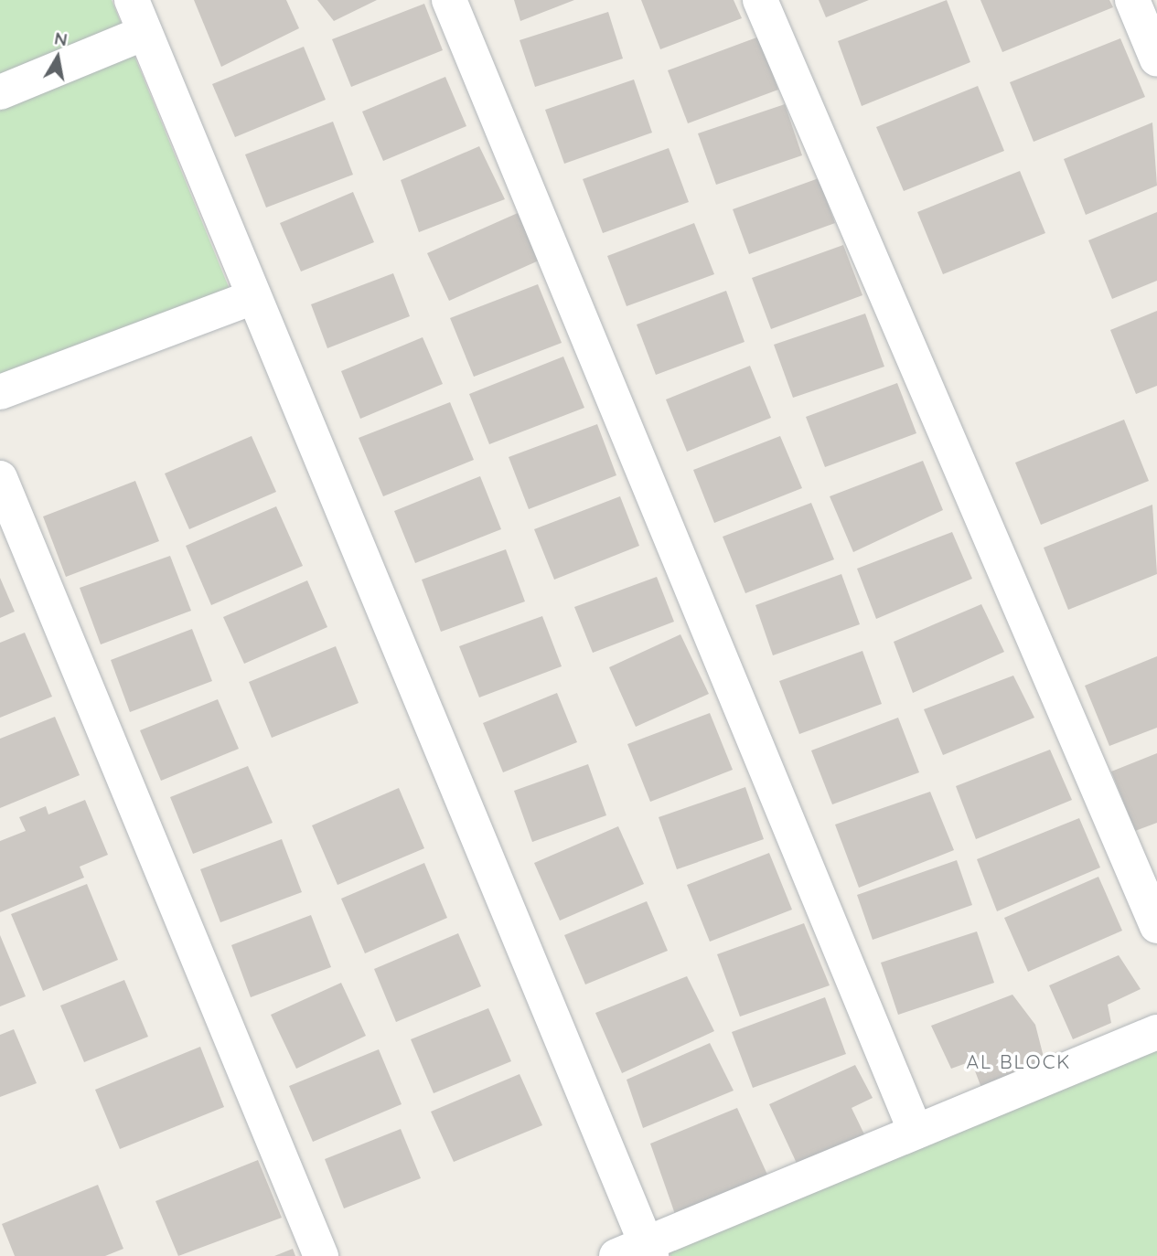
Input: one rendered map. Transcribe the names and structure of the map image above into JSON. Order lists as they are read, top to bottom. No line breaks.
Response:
{"districts":["AL BLOCK"],"north":"top"}
